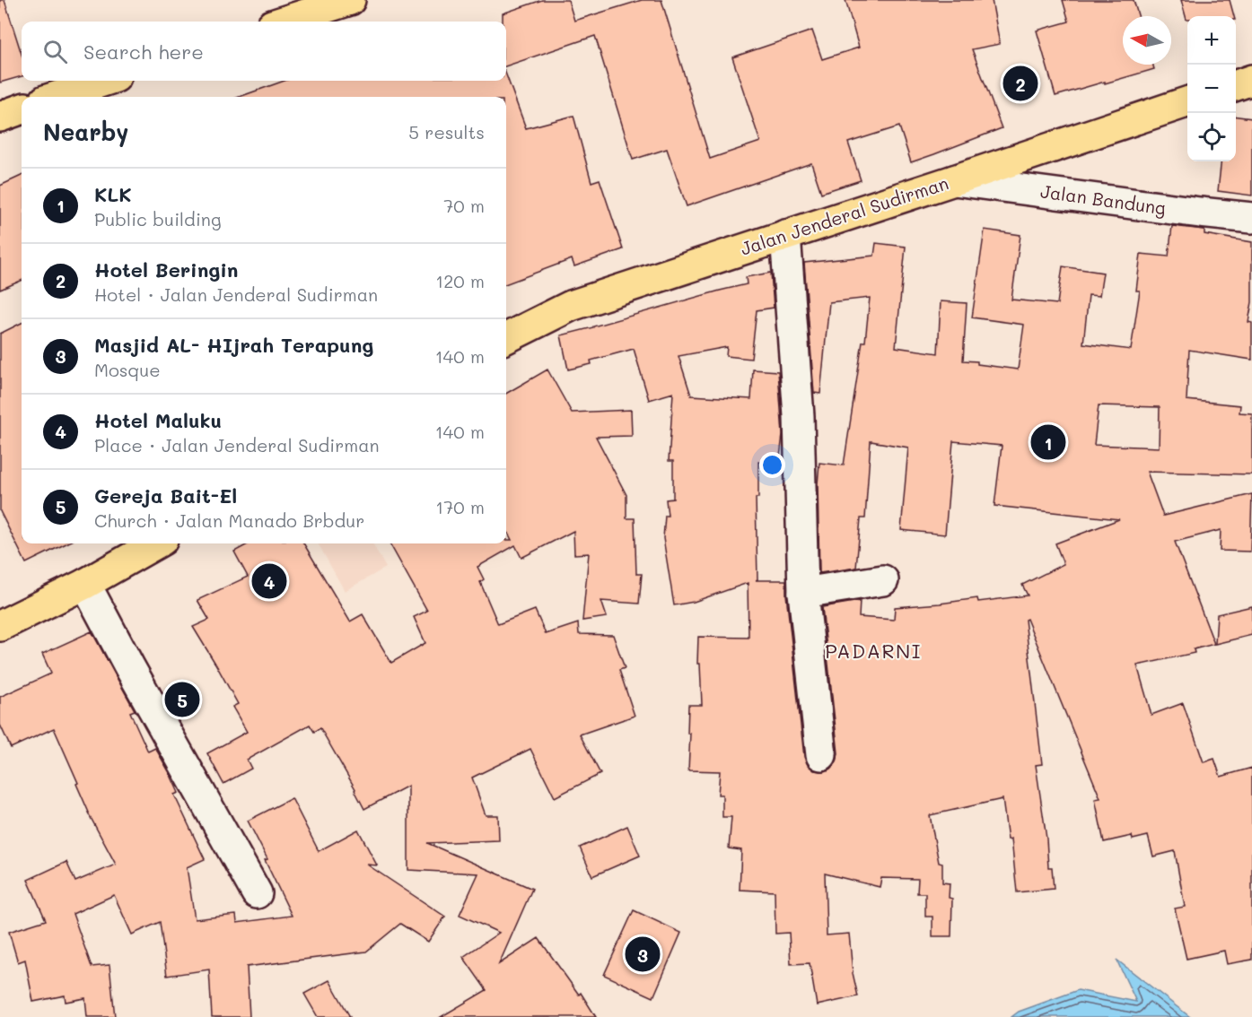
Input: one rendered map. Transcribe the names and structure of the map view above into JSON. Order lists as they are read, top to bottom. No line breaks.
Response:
{"streets":{"highway":["Jalan Jenderal Sudirman"],"street":["Jalan Bandung"]},"crossings":[["Jalan Bandung","Jalan Jenderal Sudirman"]],"districts":["PADARNI"],"north":"left","page":{"map_buttons":["+","−"],"search":"Search here","pins":["2","1","4","5","3"],"heading":["Nearby","5 results"],"list":[{"mark":"1","name":"KLK","note":"Public building","value":"70 m"},{"mark":"2","name":"Hotel Beringin","note":"Hotel · Jalan Jenderal Sudirman","value":"120 m"},{"mark":"3","name":"Masjid AL- HIjrah Terapung","note":"Mosque","value":"140 m"},{"mark":"4","name":"Hotel Maluku","note":"Place · Jalan Jenderal Sudirman","value":"140 m"},{"mark":"5","name":"Gereja Bait-El","note":"Church · Jalan Manado Brbdur","value":"170 m"}]}}
